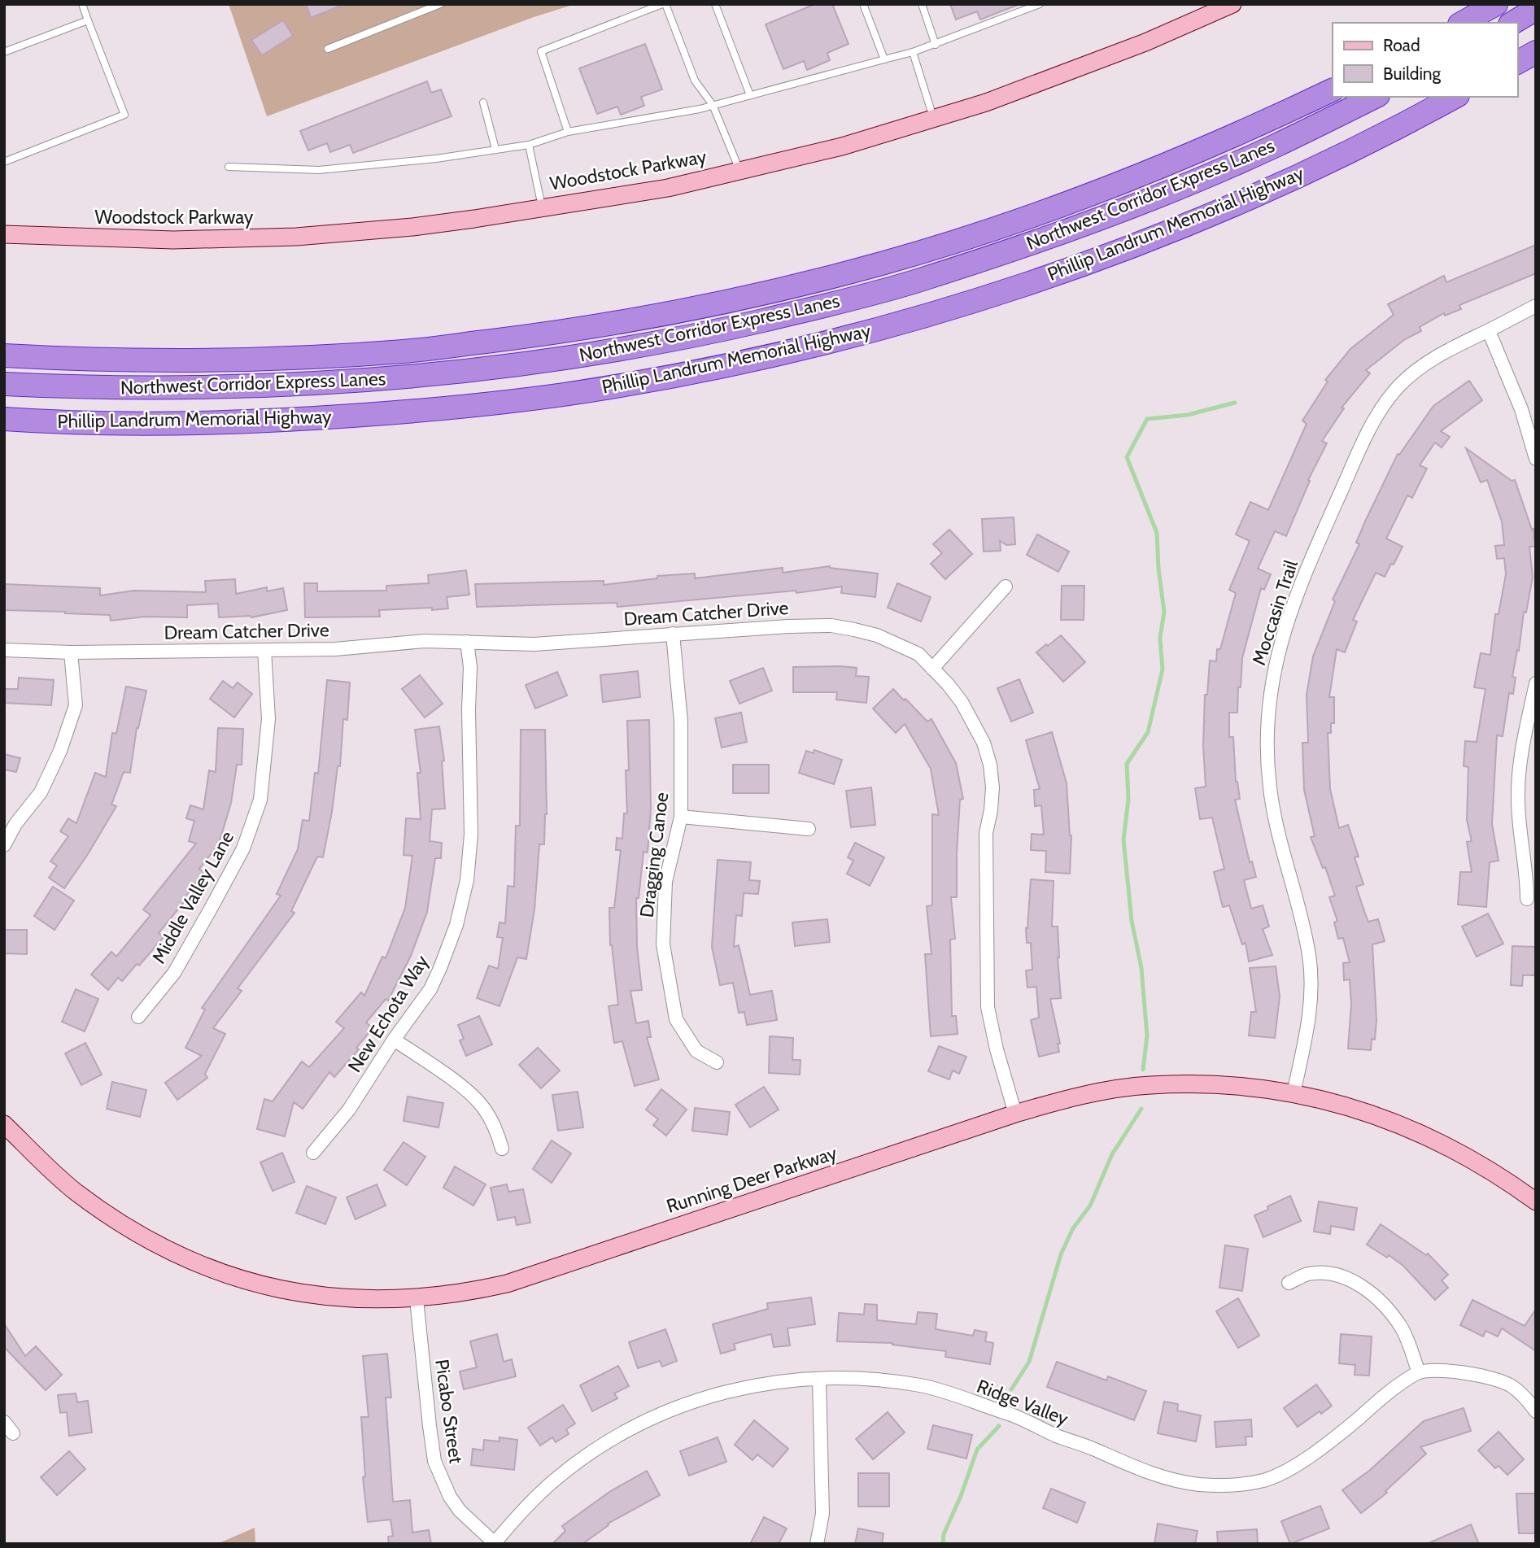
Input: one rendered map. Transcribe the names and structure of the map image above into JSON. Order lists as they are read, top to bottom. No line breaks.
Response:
{"streets":{"highway":["Northwest Corridor Express Lanes","Phillip Landrum Memorial Highway"],"street":["Woodstock Parkway","Moccasin Trail","Dream Catcher Drive","Dragging Canoe","Middle Valley Lane","New Echota Way","Running Deer Parkway","Ridge Valley","Picabo Street"]},"crossings":[["Moccasin Trail","Running Deer Parkway"],["Dream Catcher Drive","Dragging Canoe"],["Dream Catcher Drive","Middle Valley Lane"],["Dream Catcher Drive","New Echota Way"],["Dream Catcher Drive","Running Deer Parkway"],["Running Deer Parkway","Picabo Street"],["Ridge Valley","Picabo Street"]],"legend":["Road","Building"]}
